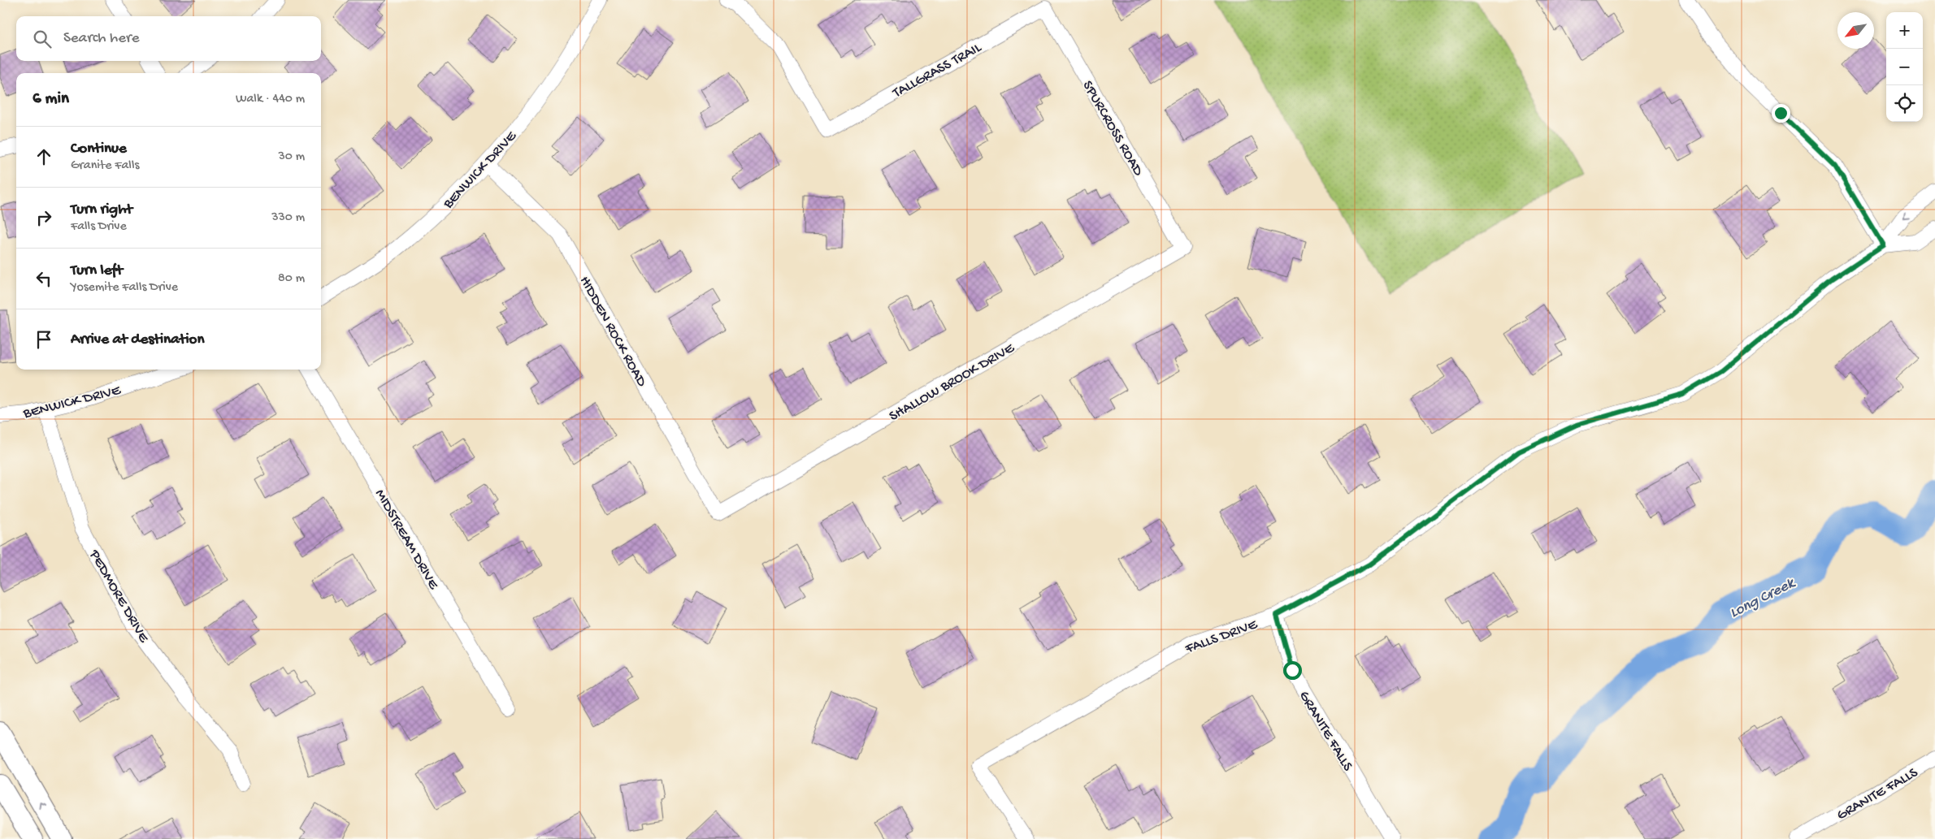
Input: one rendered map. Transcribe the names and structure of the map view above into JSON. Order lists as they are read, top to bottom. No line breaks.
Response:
{"streets":{"street":["TALLGRASS TRAIL","SPURCROSS ROAD","BENWICK DRIVE","HIDDEN ROCK ROAD","SHALLOW BROOK DRIVE","MIDSTREAM DRIVE","PEDMORE DRIVE","FALLS DRIVE","GRANITE FALLS"]},"crossings":[["TALLGRASS TRAIL","SPURCROSS ROAD"],["SPURCROSS ROAD","SHALLOW BROOK DRIVE"],["BENWICK DRIVE","HIDDEN ROCK ROAD"],["BENWICK DRIVE","PEDMORE DRIVE"],["HIDDEN ROCK ROAD","SHALLOW BROOK DRIVE"],["FALLS DRIVE","GRANITE FALLS"]],"water":["Long Creek"],"north":"bottom left","page":{"map_buttons":["+","−"],"search":"Search here","heading":["6 min","Walk · 440 m"],"list":[["Continue","Granite Falls","30 m"],["Turn right","Falls Drive","330 m"],["Turn left","Yosemite Falls Drive","80 m"],"Arrive at destination"]}}
